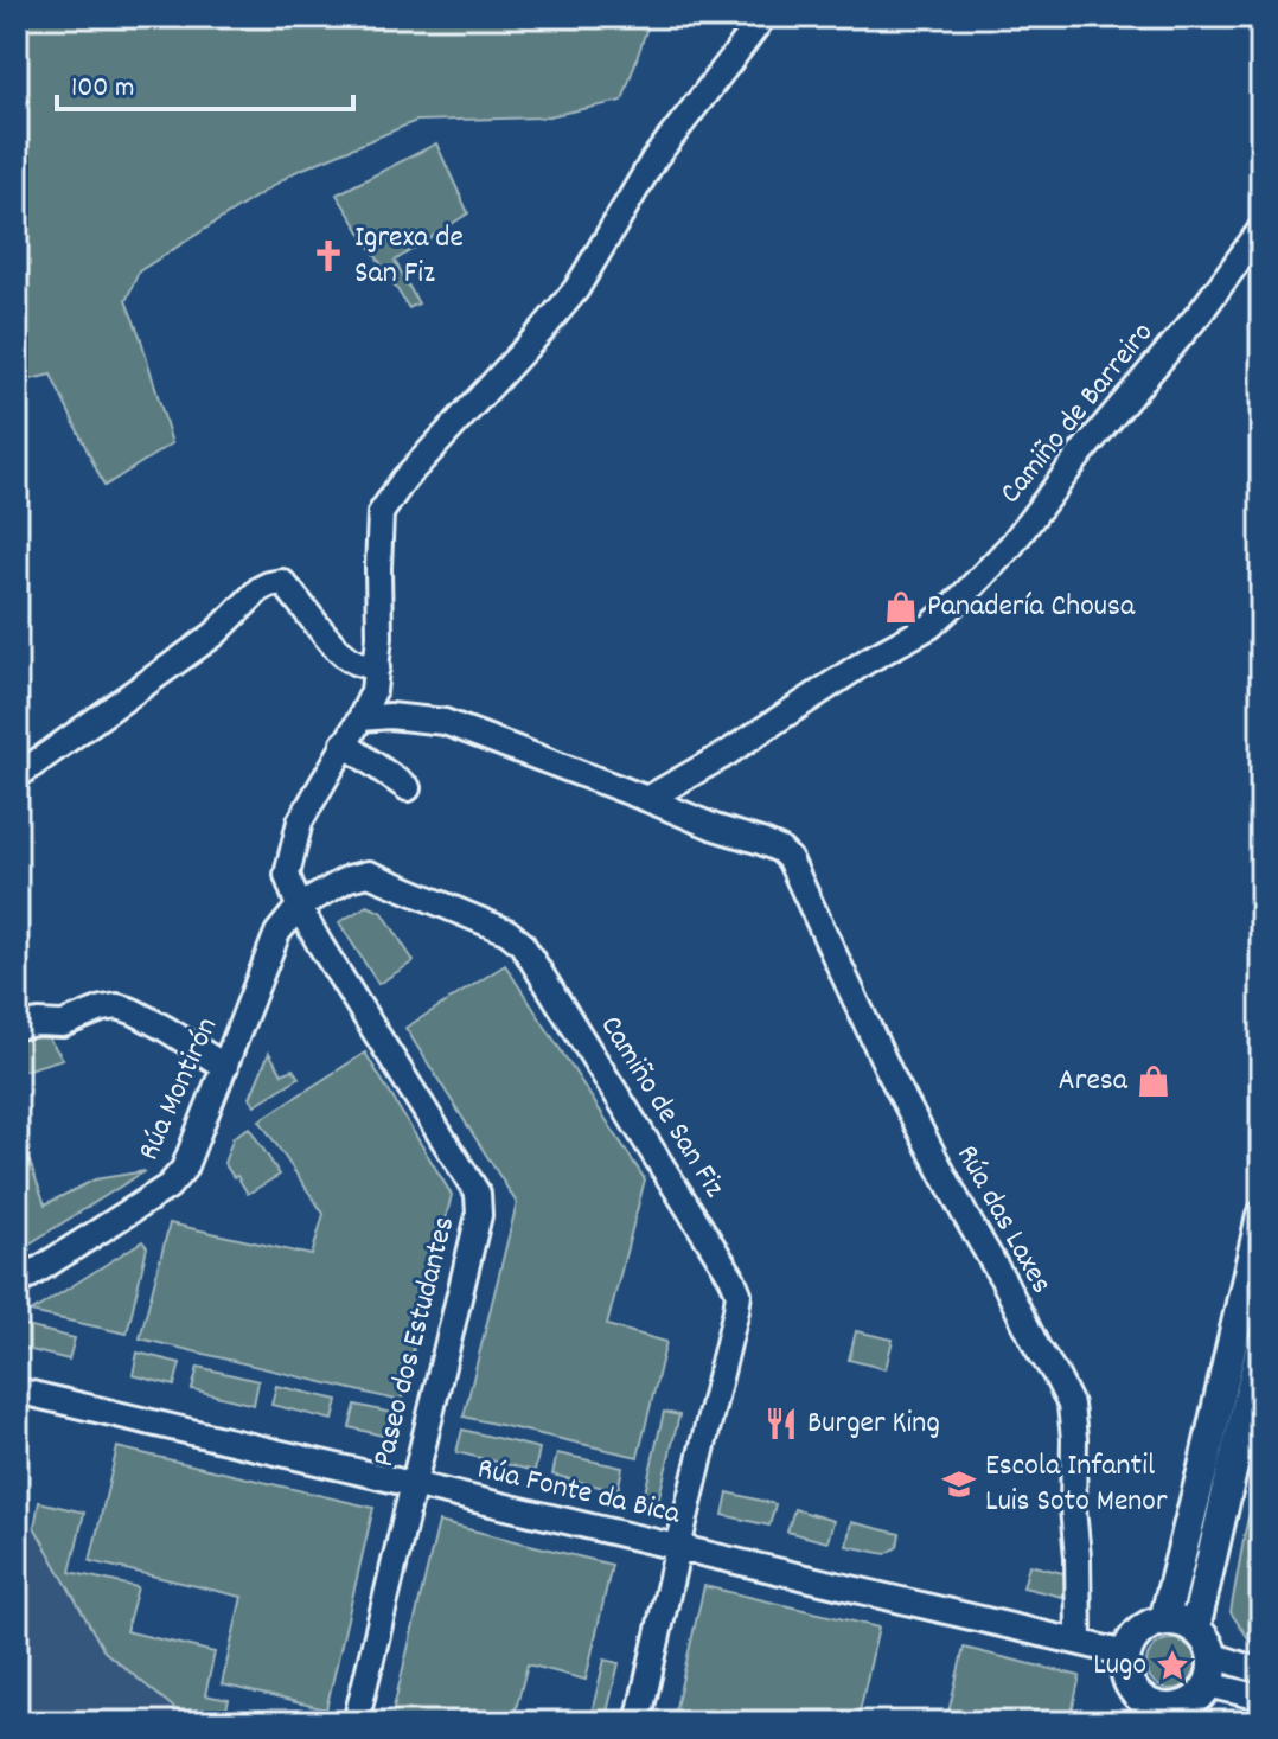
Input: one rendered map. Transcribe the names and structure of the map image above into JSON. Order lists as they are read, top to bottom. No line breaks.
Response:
{"streets":{"street":["Camiño de Barreiro","Rúa Montirón","Camiño de San Fiz","Rúa das Laxes","Paseo dos Estudantes","Rúa Fonte da Bica"]},"crossings":[["Camiño de Barreiro","Rúa das Laxes"],["Rúa Montirón","Camiño de San Fiz"],["Rúa Montirón","Paseo dos Estudantes"],["Camiño de San Fiz","Paseo dos Estudantes"],["Camiño de San Fiz","Rúa Fonte da Bica"],["Rúa das Laxes","Rúa Fonte da Bica"],["Paseo dos Estudantes","Rúa Fonte da Bica"]],"places":{"church":["Igrexa de San Fiz"],"shop":["Panadería Chousa","Aresa"],"restaurant":["Burger King"],"school or university":["Escola Infantil Luis Soto Menor"],"place":["Lugo"]},"scale_bar":"100 m"}
